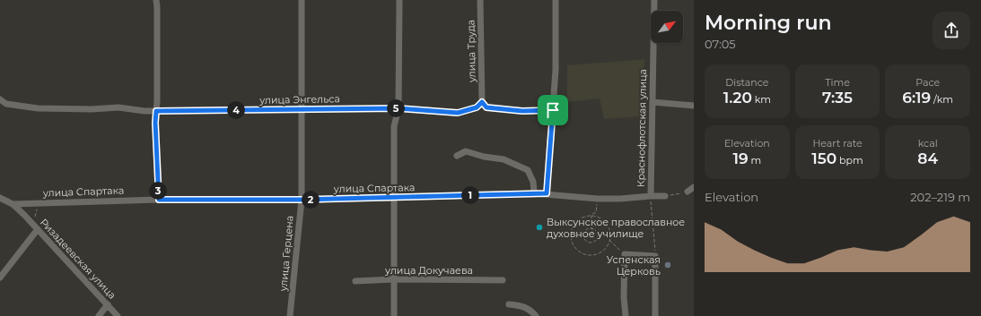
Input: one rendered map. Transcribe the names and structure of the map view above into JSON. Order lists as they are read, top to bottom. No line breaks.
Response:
{"streets":{"street":["улица Труда","улица Энгельса","Краснофлотская улица","улица Спартака","улица Герцена","Ризадеевская улица","улица Докучаева"]},"crossings":[["улица Труда","улица Энгельса"],["улица Энгельса","улица Герцена"],["Краснофлотская улица","улица Спартака"],["улица Спартака","улица Герцена"],["улица Спартака","Ризадеевская улица"]],"places":["Выксунское православное духовное училище","Успенская Церковь"],"north":"top right","page":{"heading":["Morning run","07:05"],"stats":[["Distance","1.20 km"],["Time","7:35"],["Pace","6:19 /km"],["Elevation","19 m"],["Heart rate","150 bpm"],["kcal","84"]],"pins":["5","4","3","1","2"],"chart":["Elevation","202–219 m"]}}
